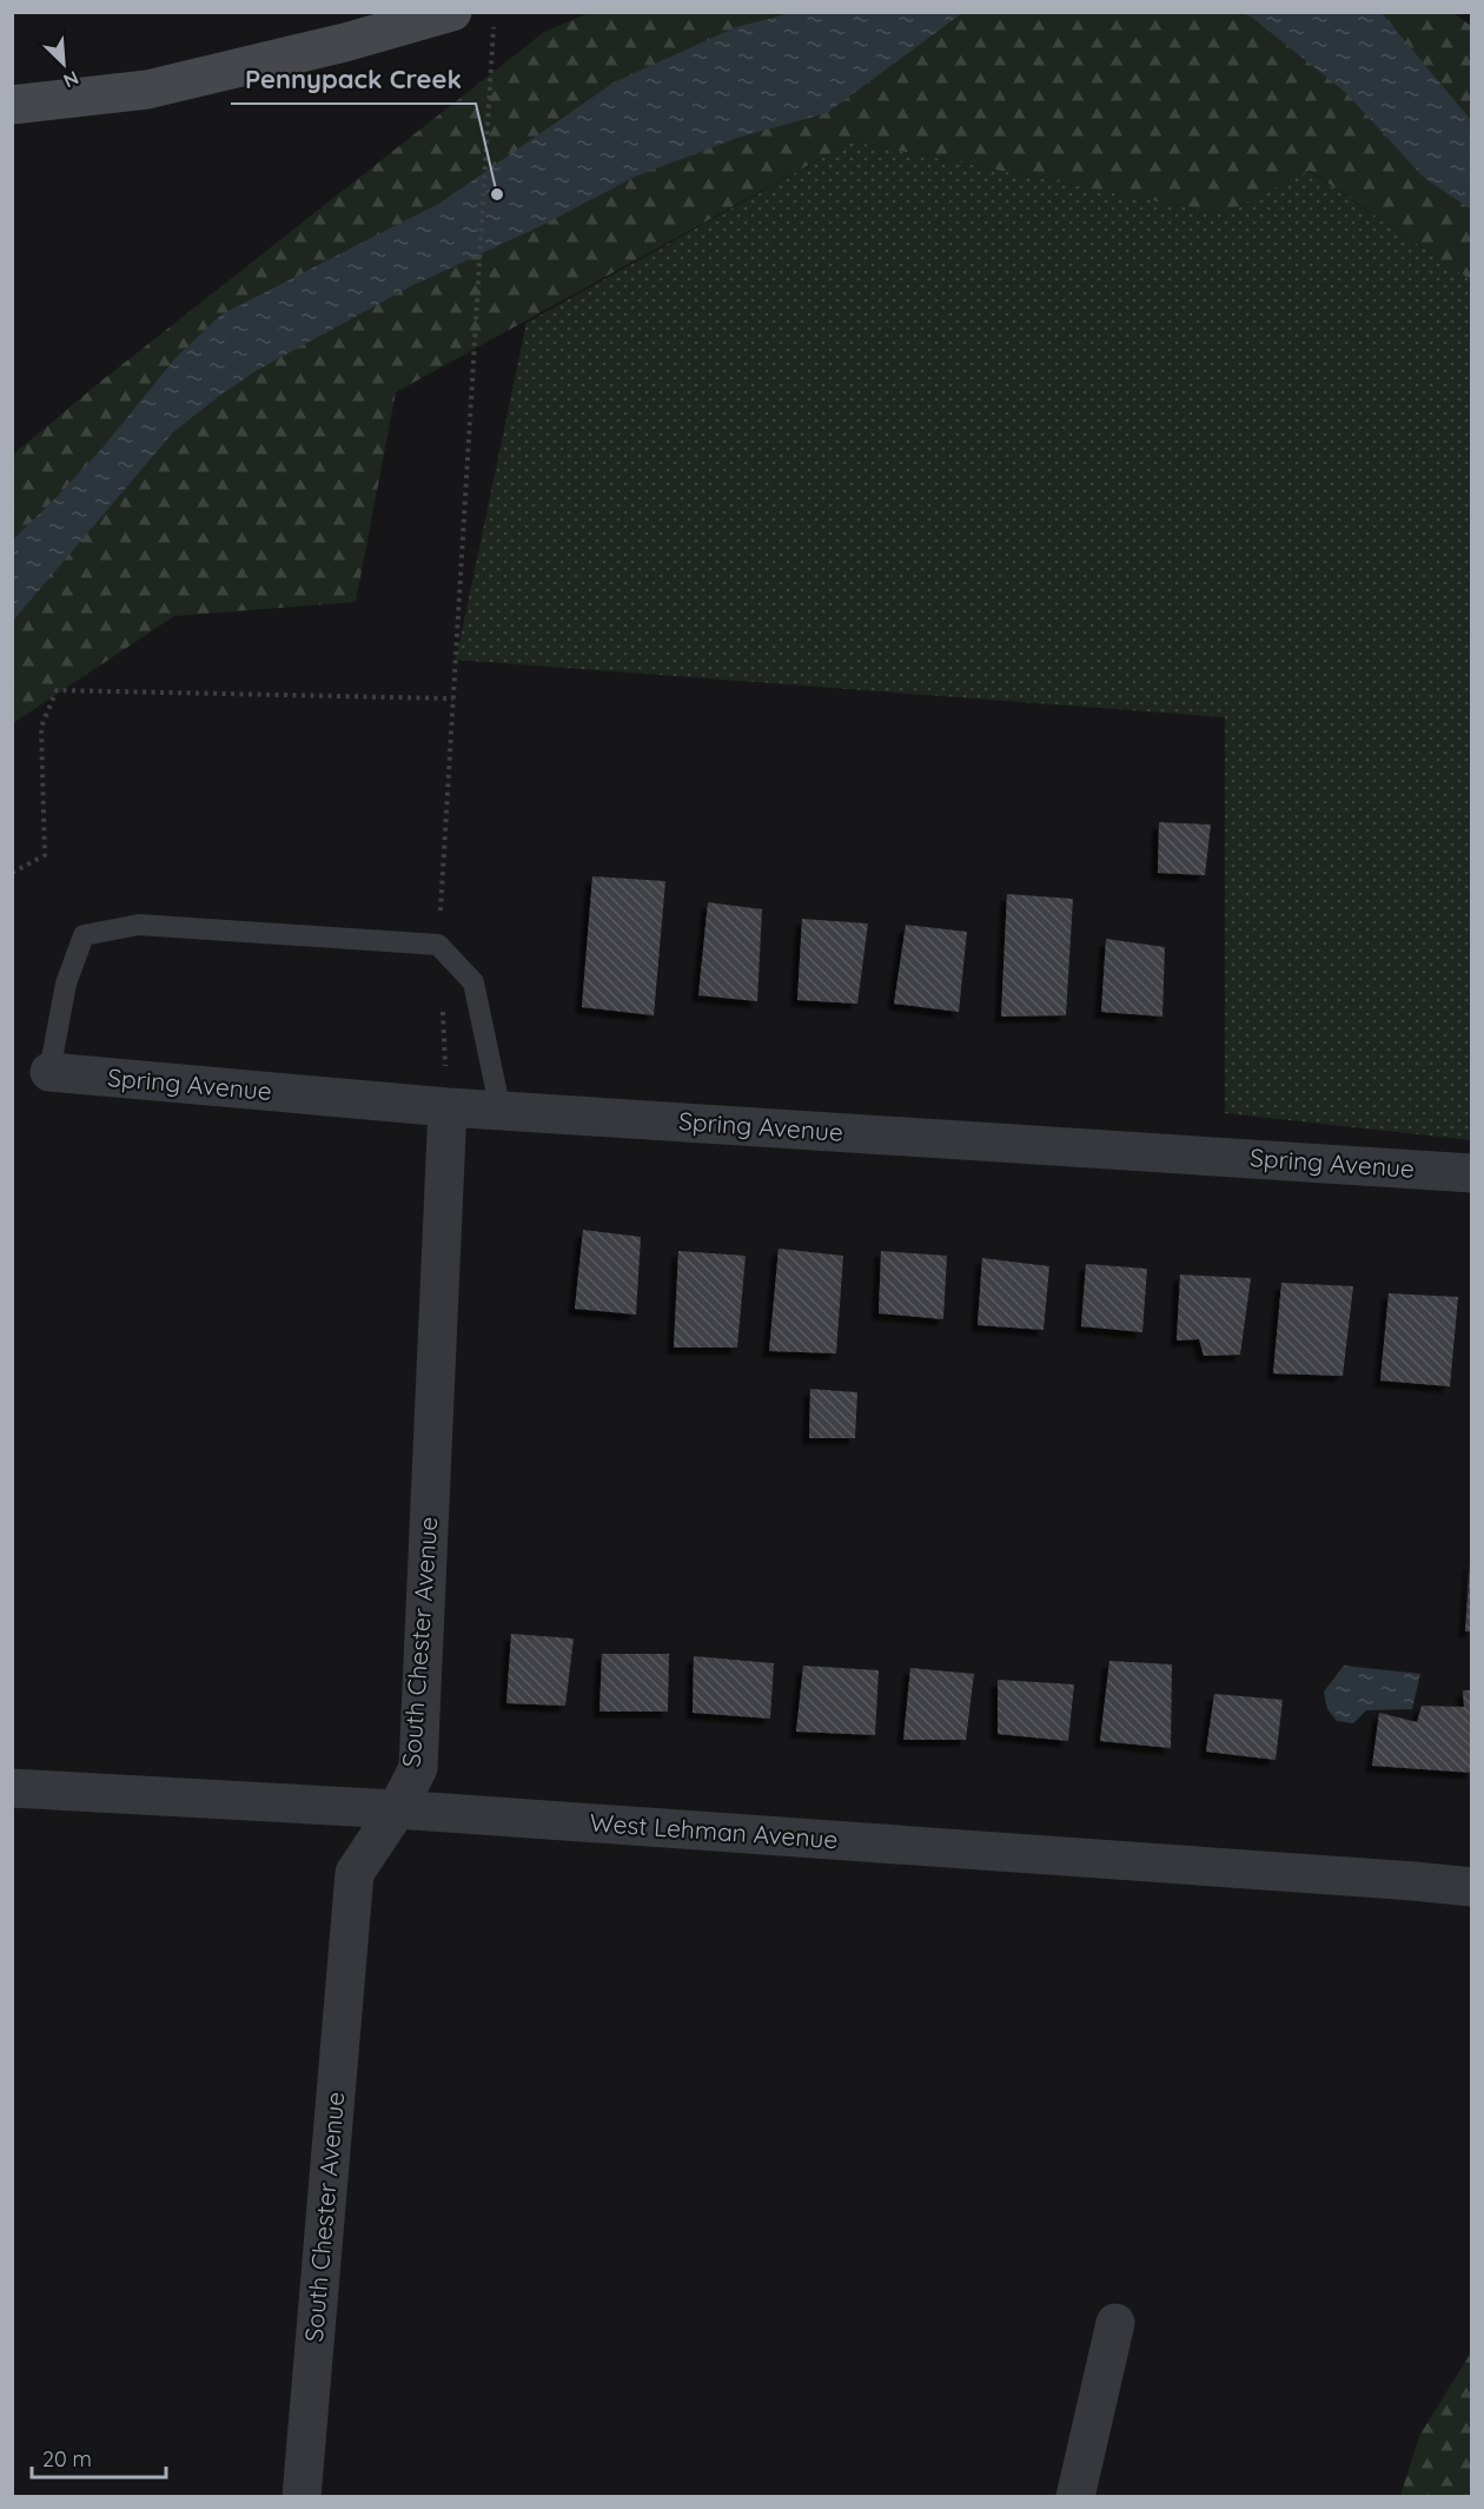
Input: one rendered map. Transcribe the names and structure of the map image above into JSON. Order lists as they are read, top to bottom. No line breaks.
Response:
{"streets":{"street":["Spring Avenue","South Chester Avenue","West Lehman Avenue"]},"crossings":[["Spring Avenue","South Chester Avenue"],["South Chester Avenue","West Lehman Avenue"]],"places":["Pennypack Creek"],"scale_bar":"20 m","north":"bottom right"}
